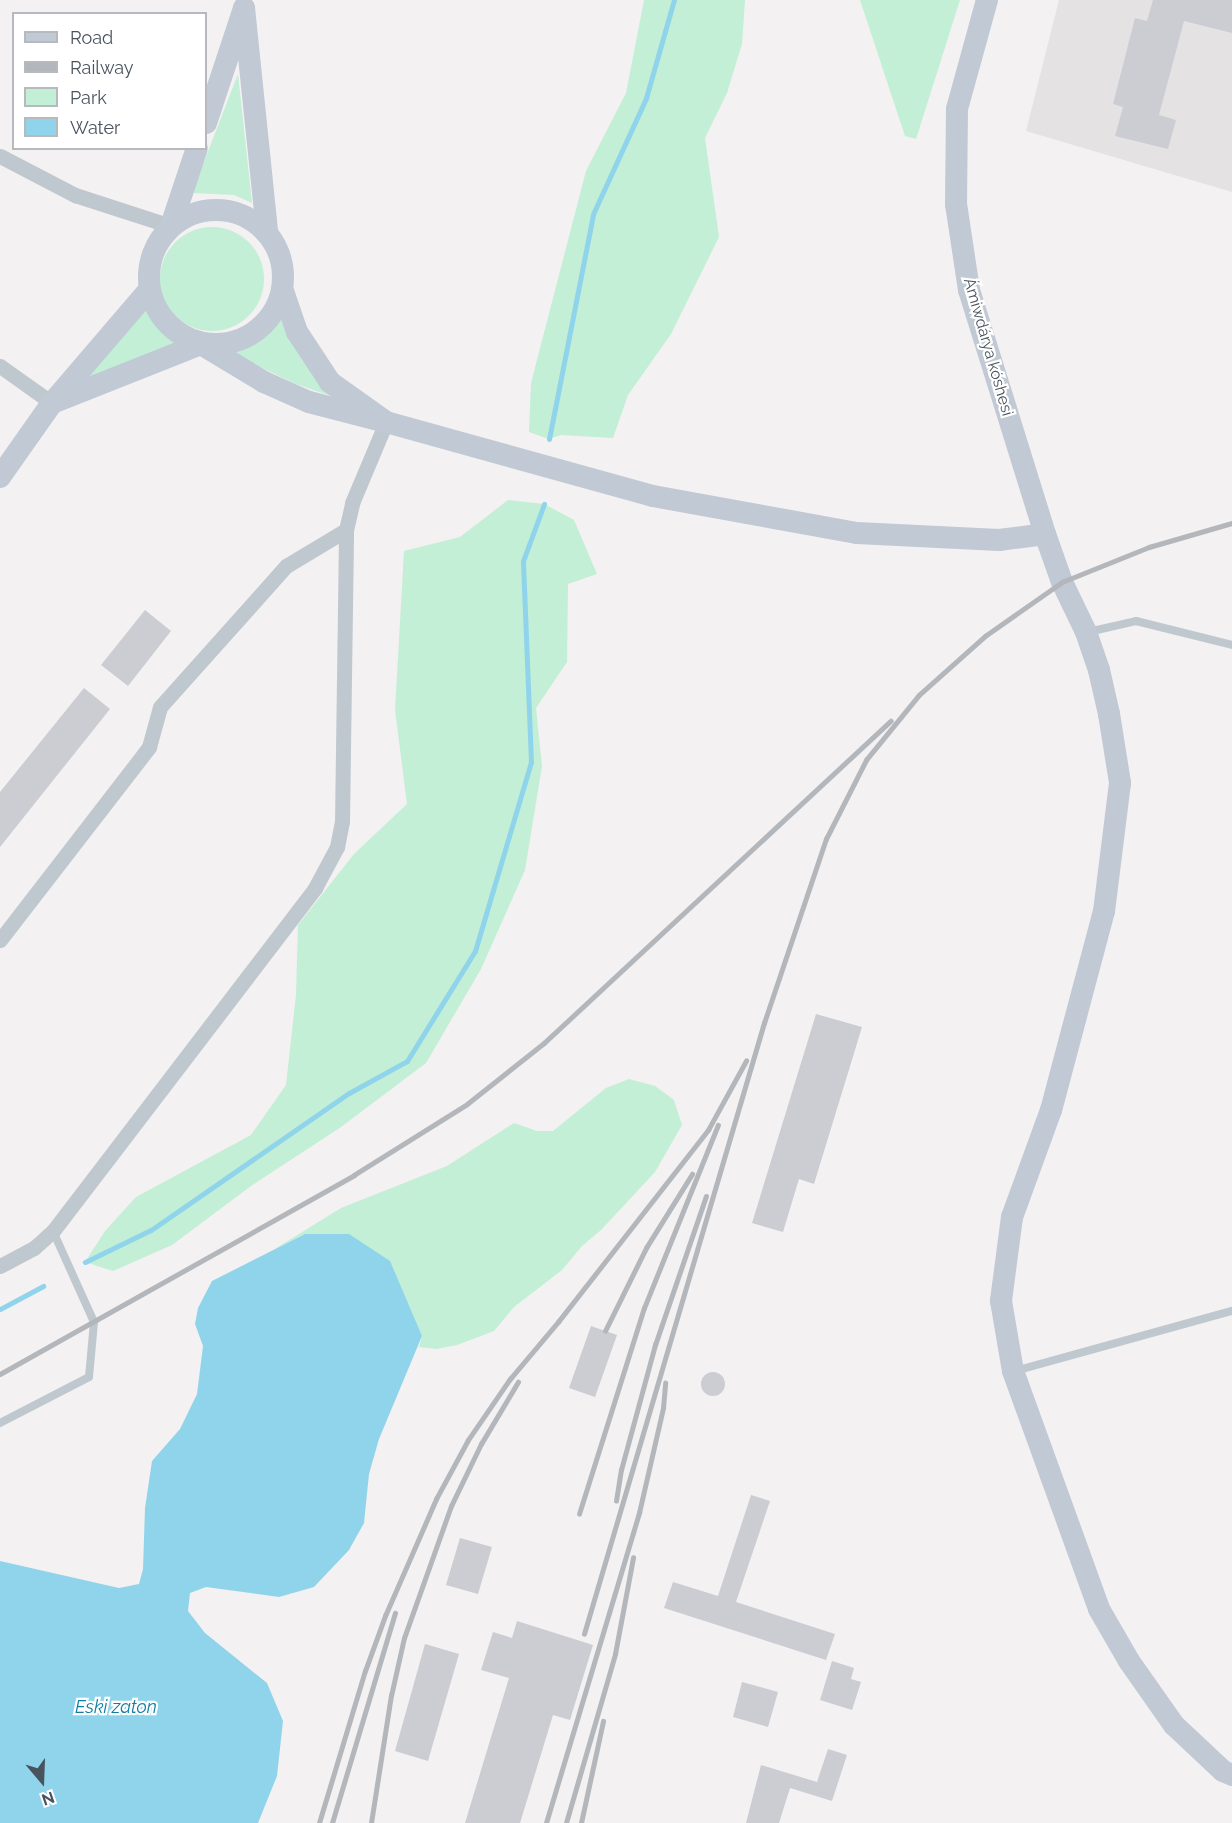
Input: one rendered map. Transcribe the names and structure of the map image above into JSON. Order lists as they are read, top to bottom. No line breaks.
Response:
{"streets":{"street":["Ámiwdárya kóshesi"]},"water":["Eski zaton"],"legend":["Road","Railway","Park","Water"],"north":"bottom"}
